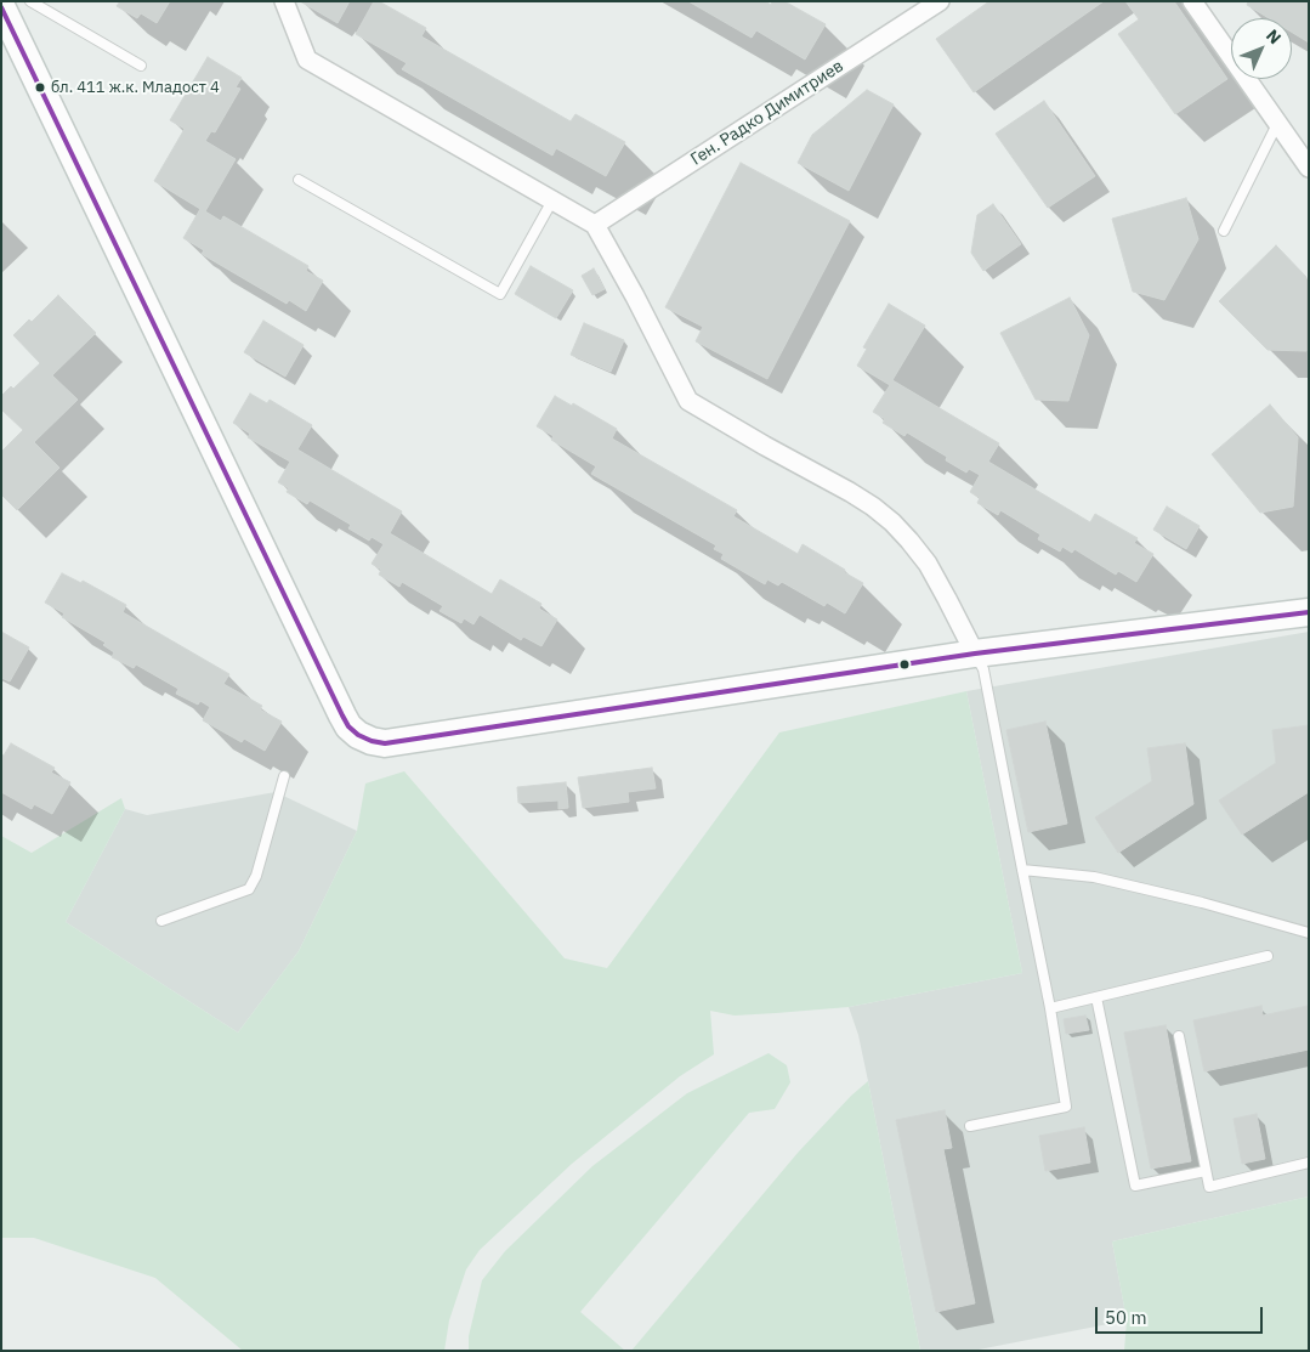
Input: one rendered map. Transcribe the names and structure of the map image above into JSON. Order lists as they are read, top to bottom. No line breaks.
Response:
{"streets":{"street":["Ген. Радко Димитриев"]},"places":["бл. 411 ж.к. Младост 4"],"scale_bar":"50 m","north":"top right"}
